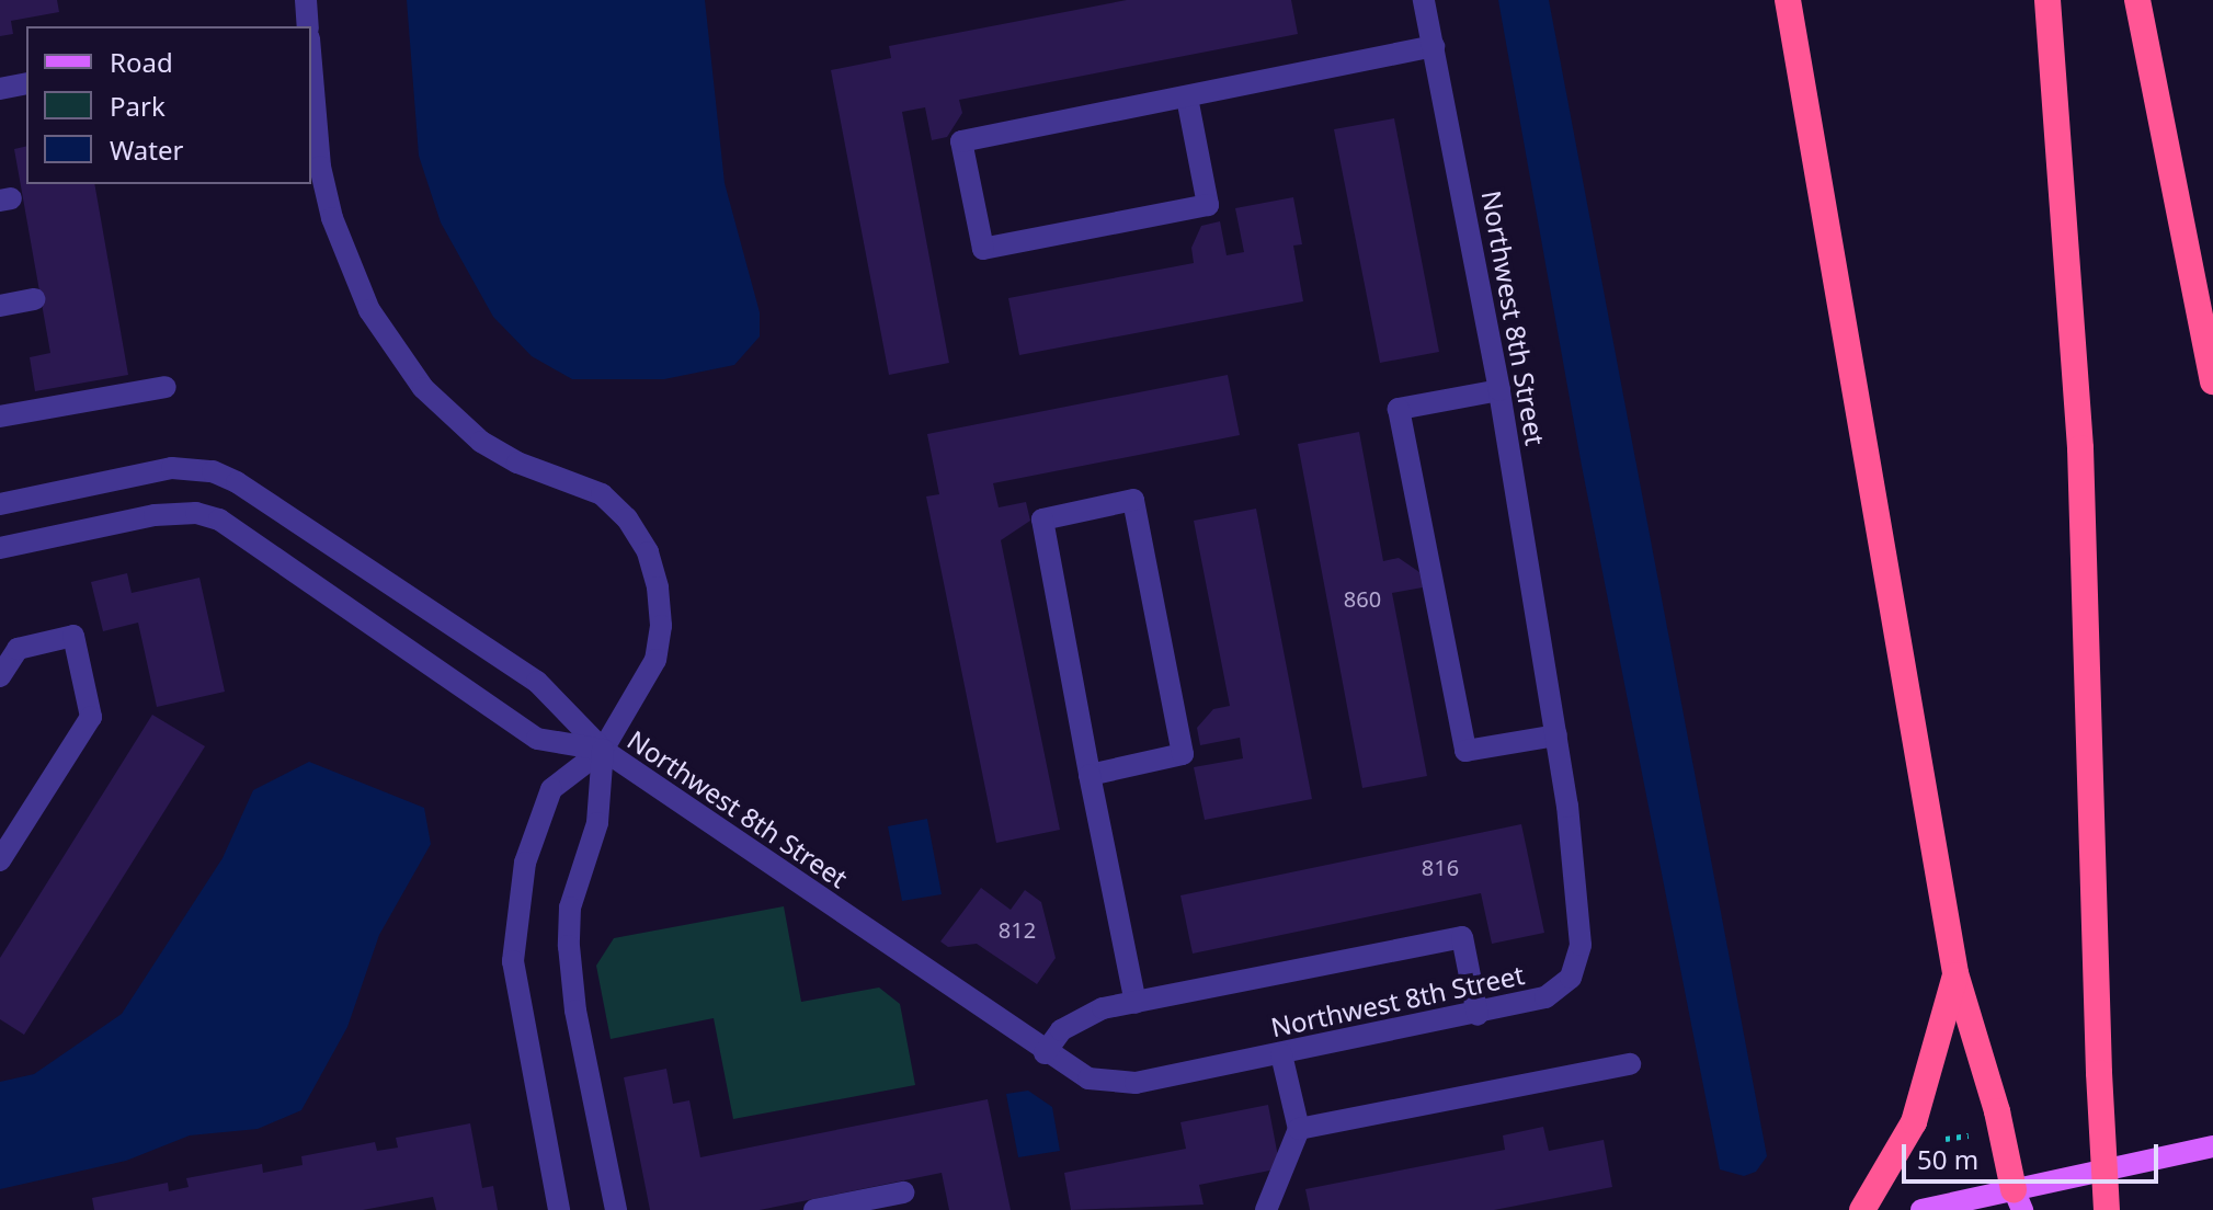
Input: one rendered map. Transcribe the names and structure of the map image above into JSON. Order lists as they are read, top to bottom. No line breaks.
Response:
{"streets":{"street":["Northwest 8th Street"]},"house_numbers":["860","816","812"],"legend":["Road","Park","Water"],"scale_bar":"50 m"}
